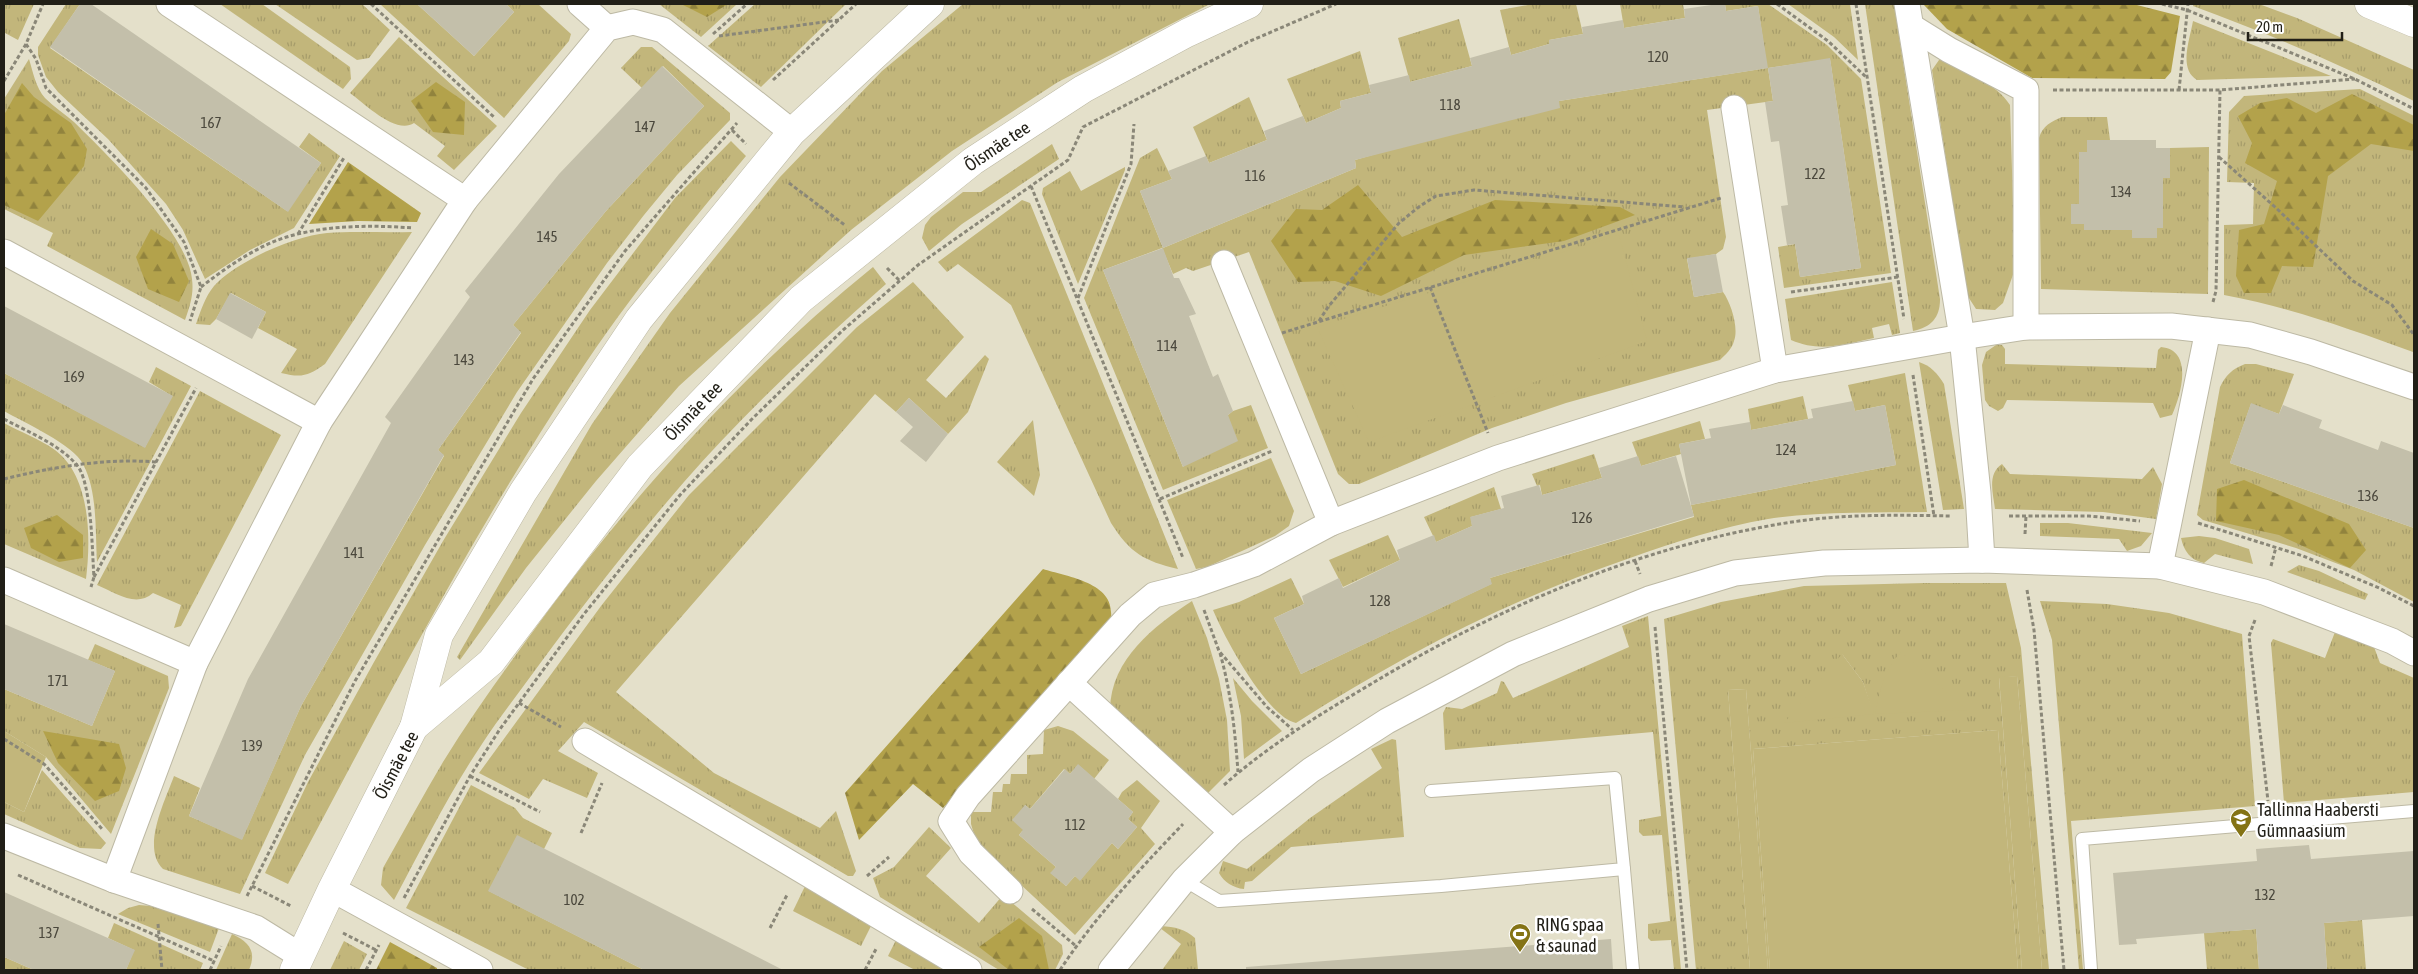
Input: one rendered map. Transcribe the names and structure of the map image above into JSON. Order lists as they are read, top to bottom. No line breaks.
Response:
{"streets":{"main road":["Õismäe tee"]},"places":{"school or university":["Tallinna Haabersti Gümnaasium"],"sports":["RING spaa & saunad"]},"house_numbers":["120","118","167","147","122","116","134","145","114","143","169","124","136","126","141","128","171","139","112","132","102","137"],"scale_bar":"20 m"}
